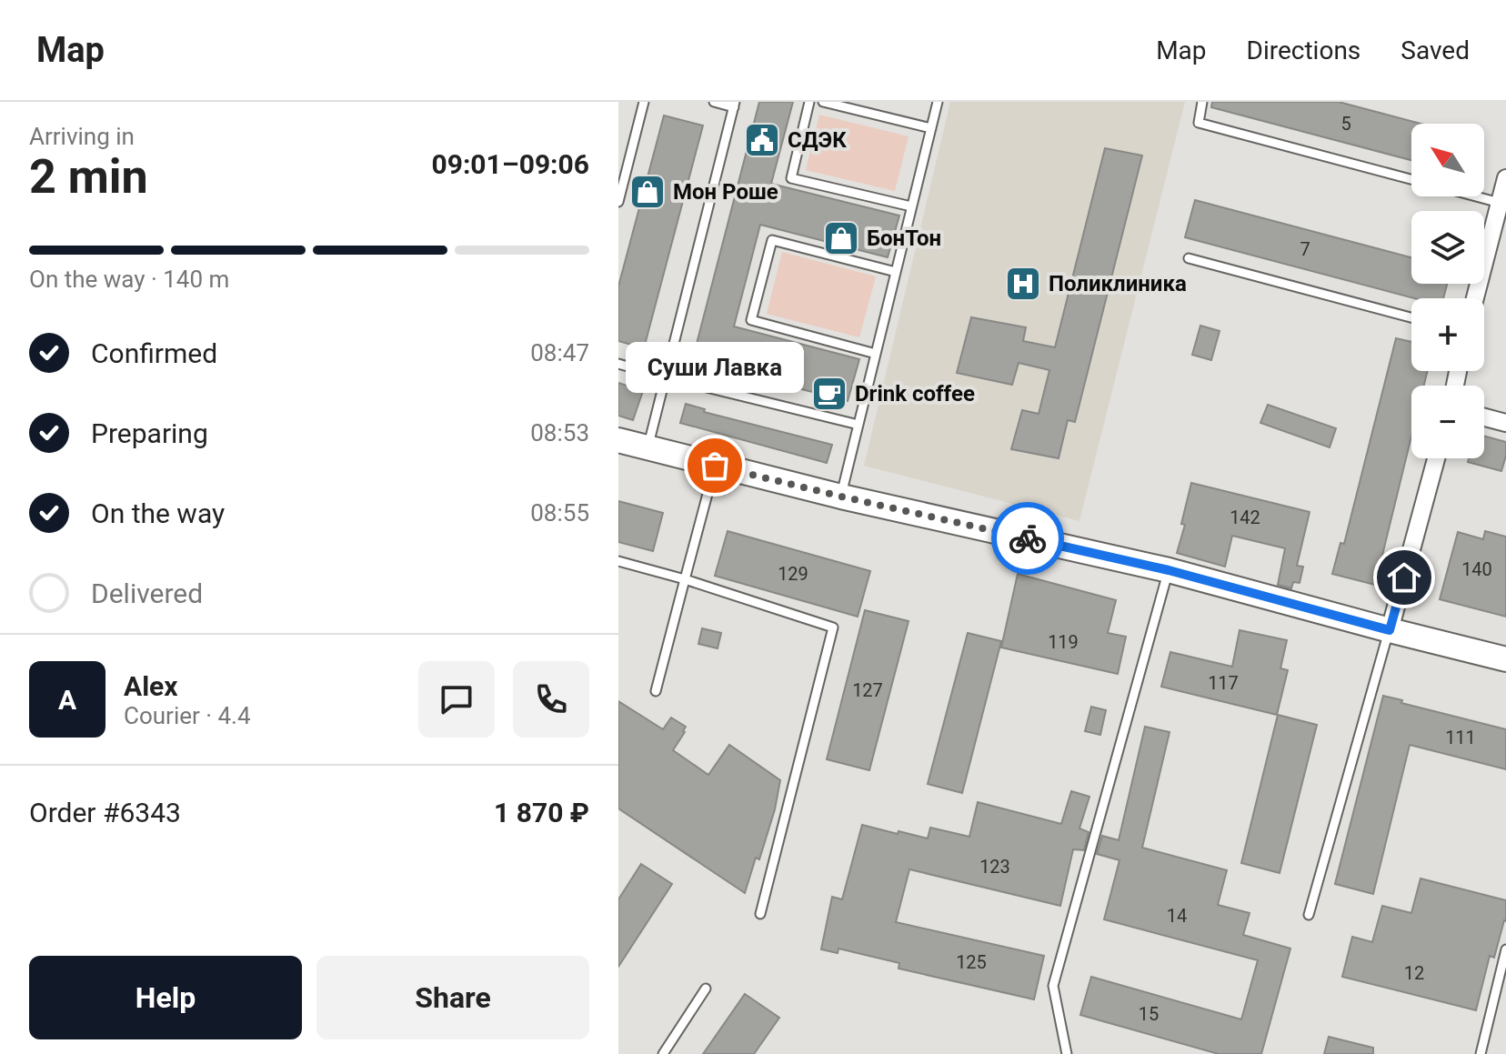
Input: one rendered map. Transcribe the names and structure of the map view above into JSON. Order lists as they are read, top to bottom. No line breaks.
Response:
{"places":{"public building":["СДЭК"],"shop":["Мон Роше","БонТон"],"hospital":["Поликлиника"],"cafe":["Drink coffee"],"other":["Суши Лавка"]},"house_numbers":["5","7","142","140","129","119","117","127","111","123","14","125","12","15"],"north":"top left","page":{"header":"Map","nav":["Map","Directions","Saved"],"heading":["2 min","Arriving in","09:01–09:06"],"panel":["Alex","Courier · 4.4","Order #6343","1 870 ₽"],"map_buttons":["+","−"],"bar":"On the way · 140 m","list":[["Confirmed","08:47"],["Preparing","08:53"],["On the way","08:55"],"Delivered"],"bubble":"Суши Лавка","round":"A","buttons":["Help","Share"]}}
